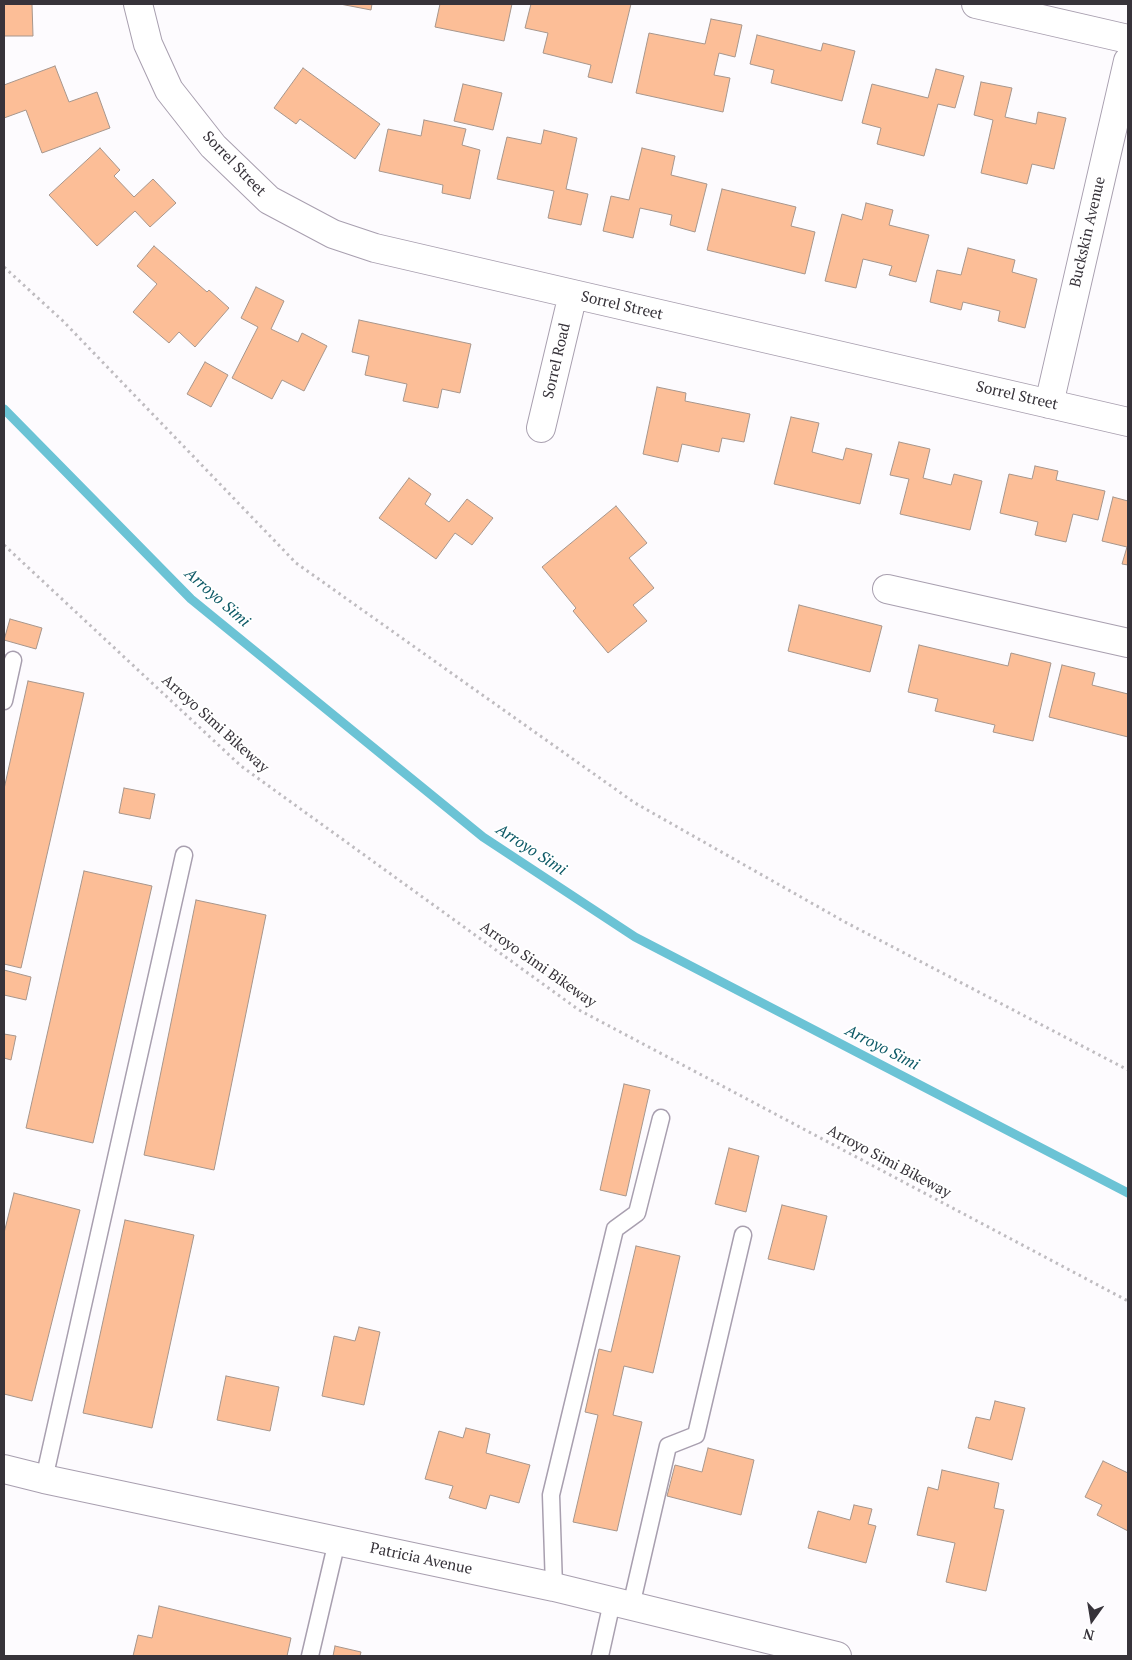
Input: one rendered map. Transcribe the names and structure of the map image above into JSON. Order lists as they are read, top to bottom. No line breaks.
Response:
{"streets":{"street":["Sorrel Street","Buckskin Avenue","Sorrel Road","Patricia Avenue"],"path":["Arroyo Simi Bikeway"]},"crossings":[["Sorrel Street","Buckskin Avenue"],["Sorrel Street","Sorrel Road"]],"water":["Arroyo Simi"],"north":"bottom"}
